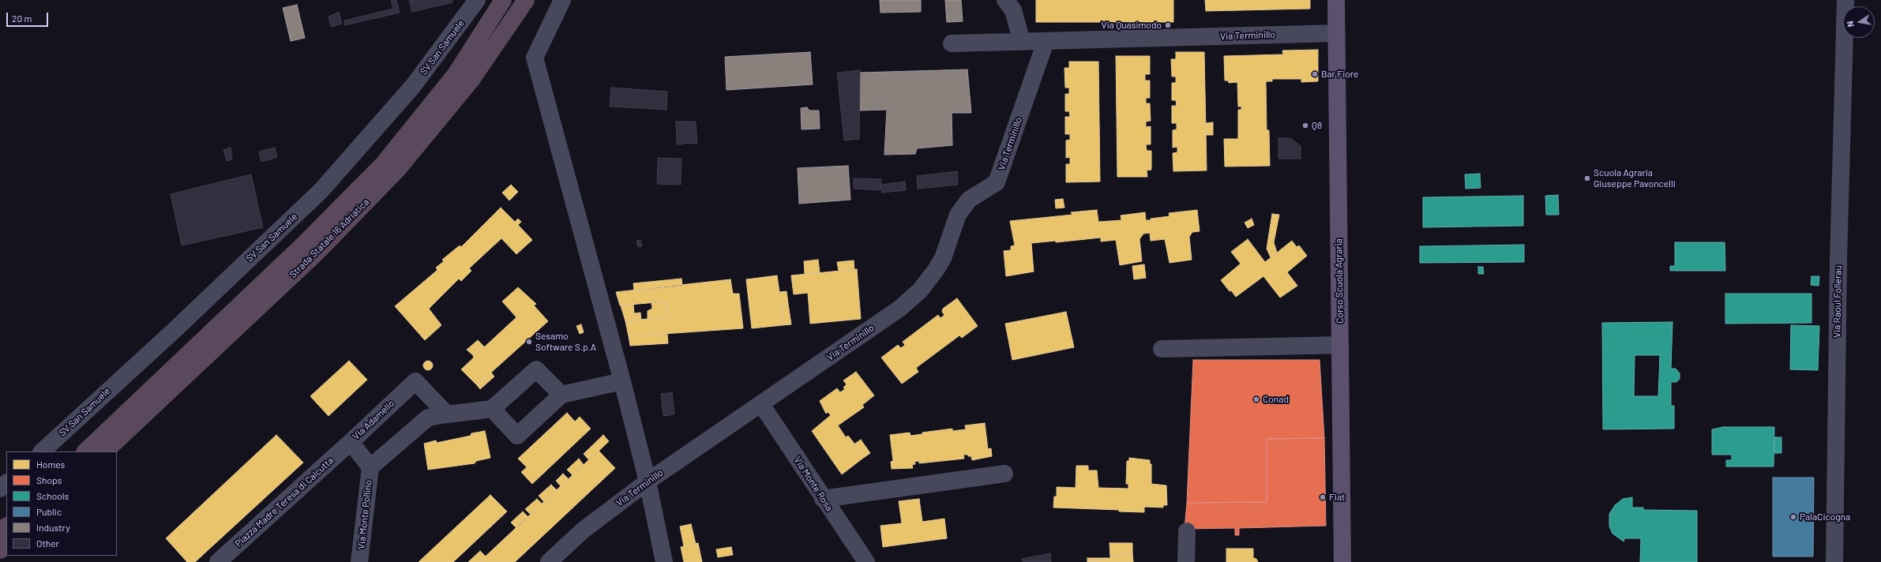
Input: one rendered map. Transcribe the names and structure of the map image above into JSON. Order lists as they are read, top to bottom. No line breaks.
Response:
{"streets":{"highway":["Strada Statale 16 Adriatica"],"main road":["Corso Scuola Agraria"],"street":["Via Terminillo","SV San Samuele","Via Raoul Follerau","Via Adamello","Via Monte Rosa","Piazza Madre Teresa di Calcutta","Via Monte Pollino"]},"crossings":[["Via Terminillo","Corso Scuola Agraria"],["Via Terminillo","Via Monte Rosa"],["Via Adamello","Piazza Madre Teresa di Calcutta"],["Via Adamello","Via Monte Pollino"]],"places":["Via Quasimodo","Bar Fiore","Q8","Scuola Agraria Giuseppe Pavoncelli","Sesamo Software S.p.A","Conad","Fiat","PalaCicogna"],"legend":["Homes","Shops","Schools","Public","Industry","Other"],"scale_bar":"20 m","north":"left"}
